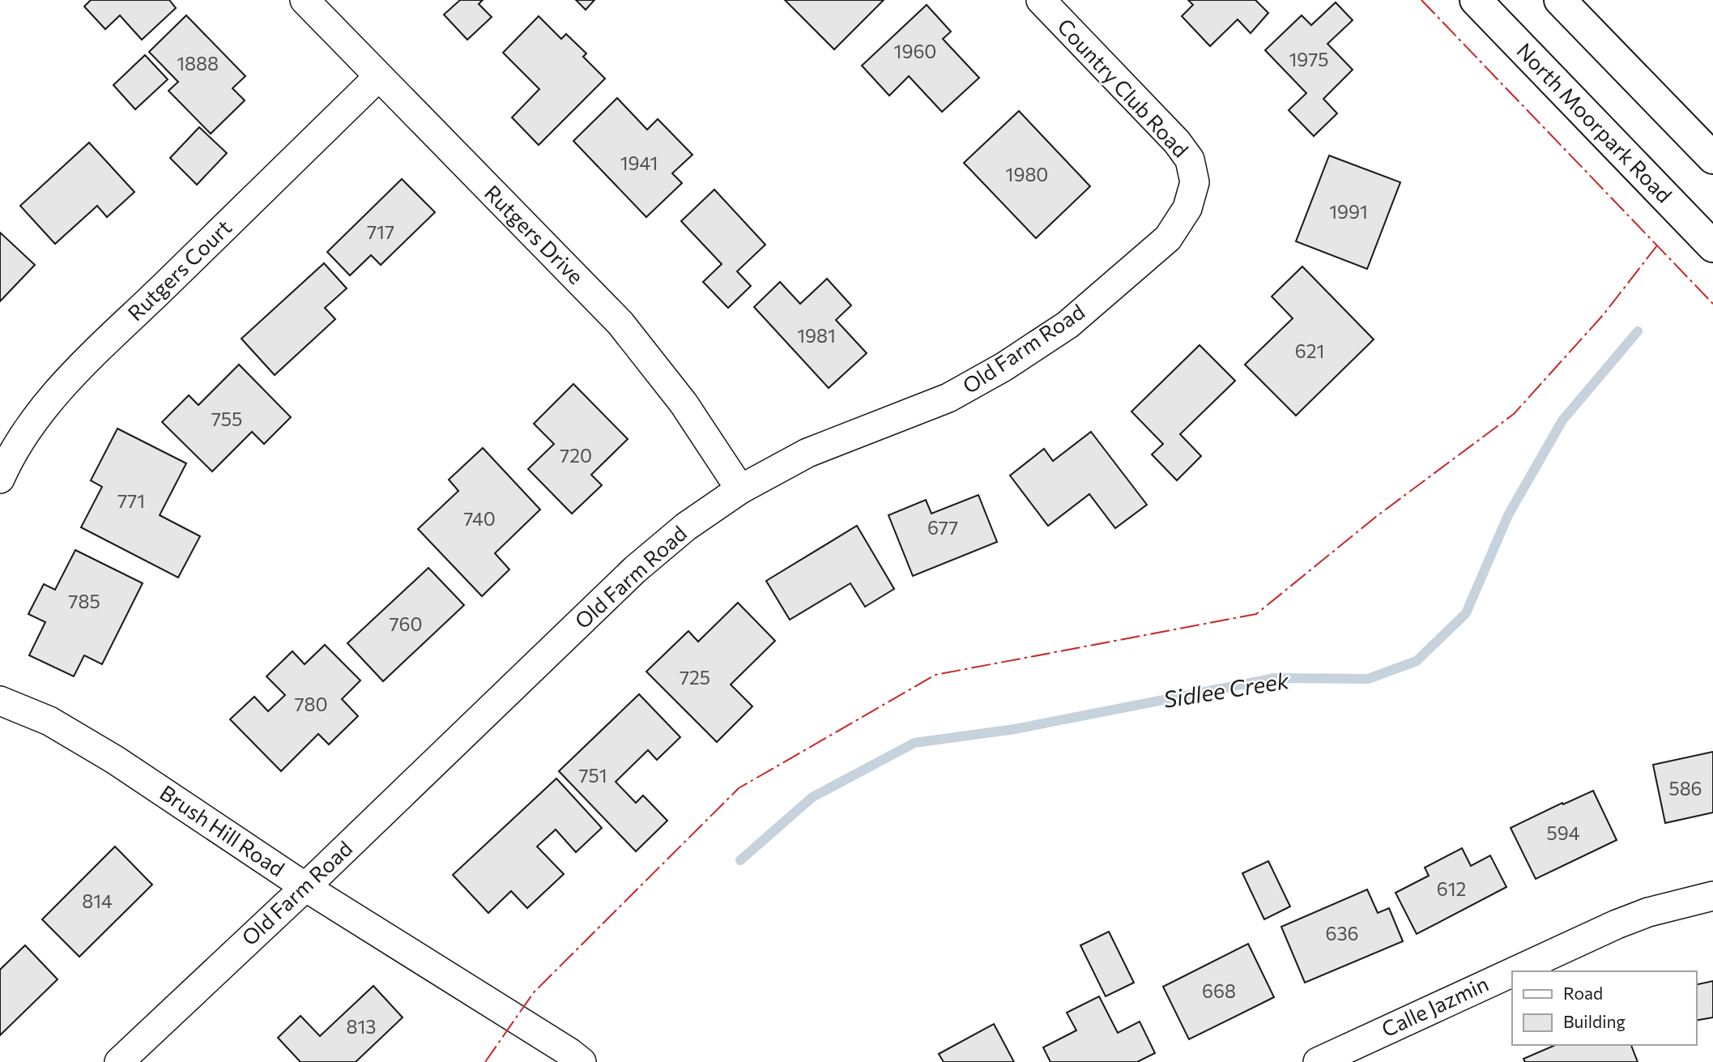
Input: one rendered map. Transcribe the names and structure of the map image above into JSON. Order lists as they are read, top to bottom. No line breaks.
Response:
{"streets":{"main road":["North Moorpark Road"],"street":["Country Club Road","Rutgers Drive","Rutgers Court","Old Farm Road","Brush Hill Road","Calle Jazmin"]},"crossings":[["Country Club Road","Old Farm Road"],["Rutgers Drive","Rutgers Court"],["Rutgers Drive","Old Farm Road"],["Old Farm Road","Brush Hill Road"]],"water":["Sidlee Creek"],"house_numbers":["1960","1975","1888","1941","1980","1991","717","1981","621","755","720","771","740","677","785","760","725","780","751","586","594","612","814","636","668","813"],"legend":["Road","Building"]}
